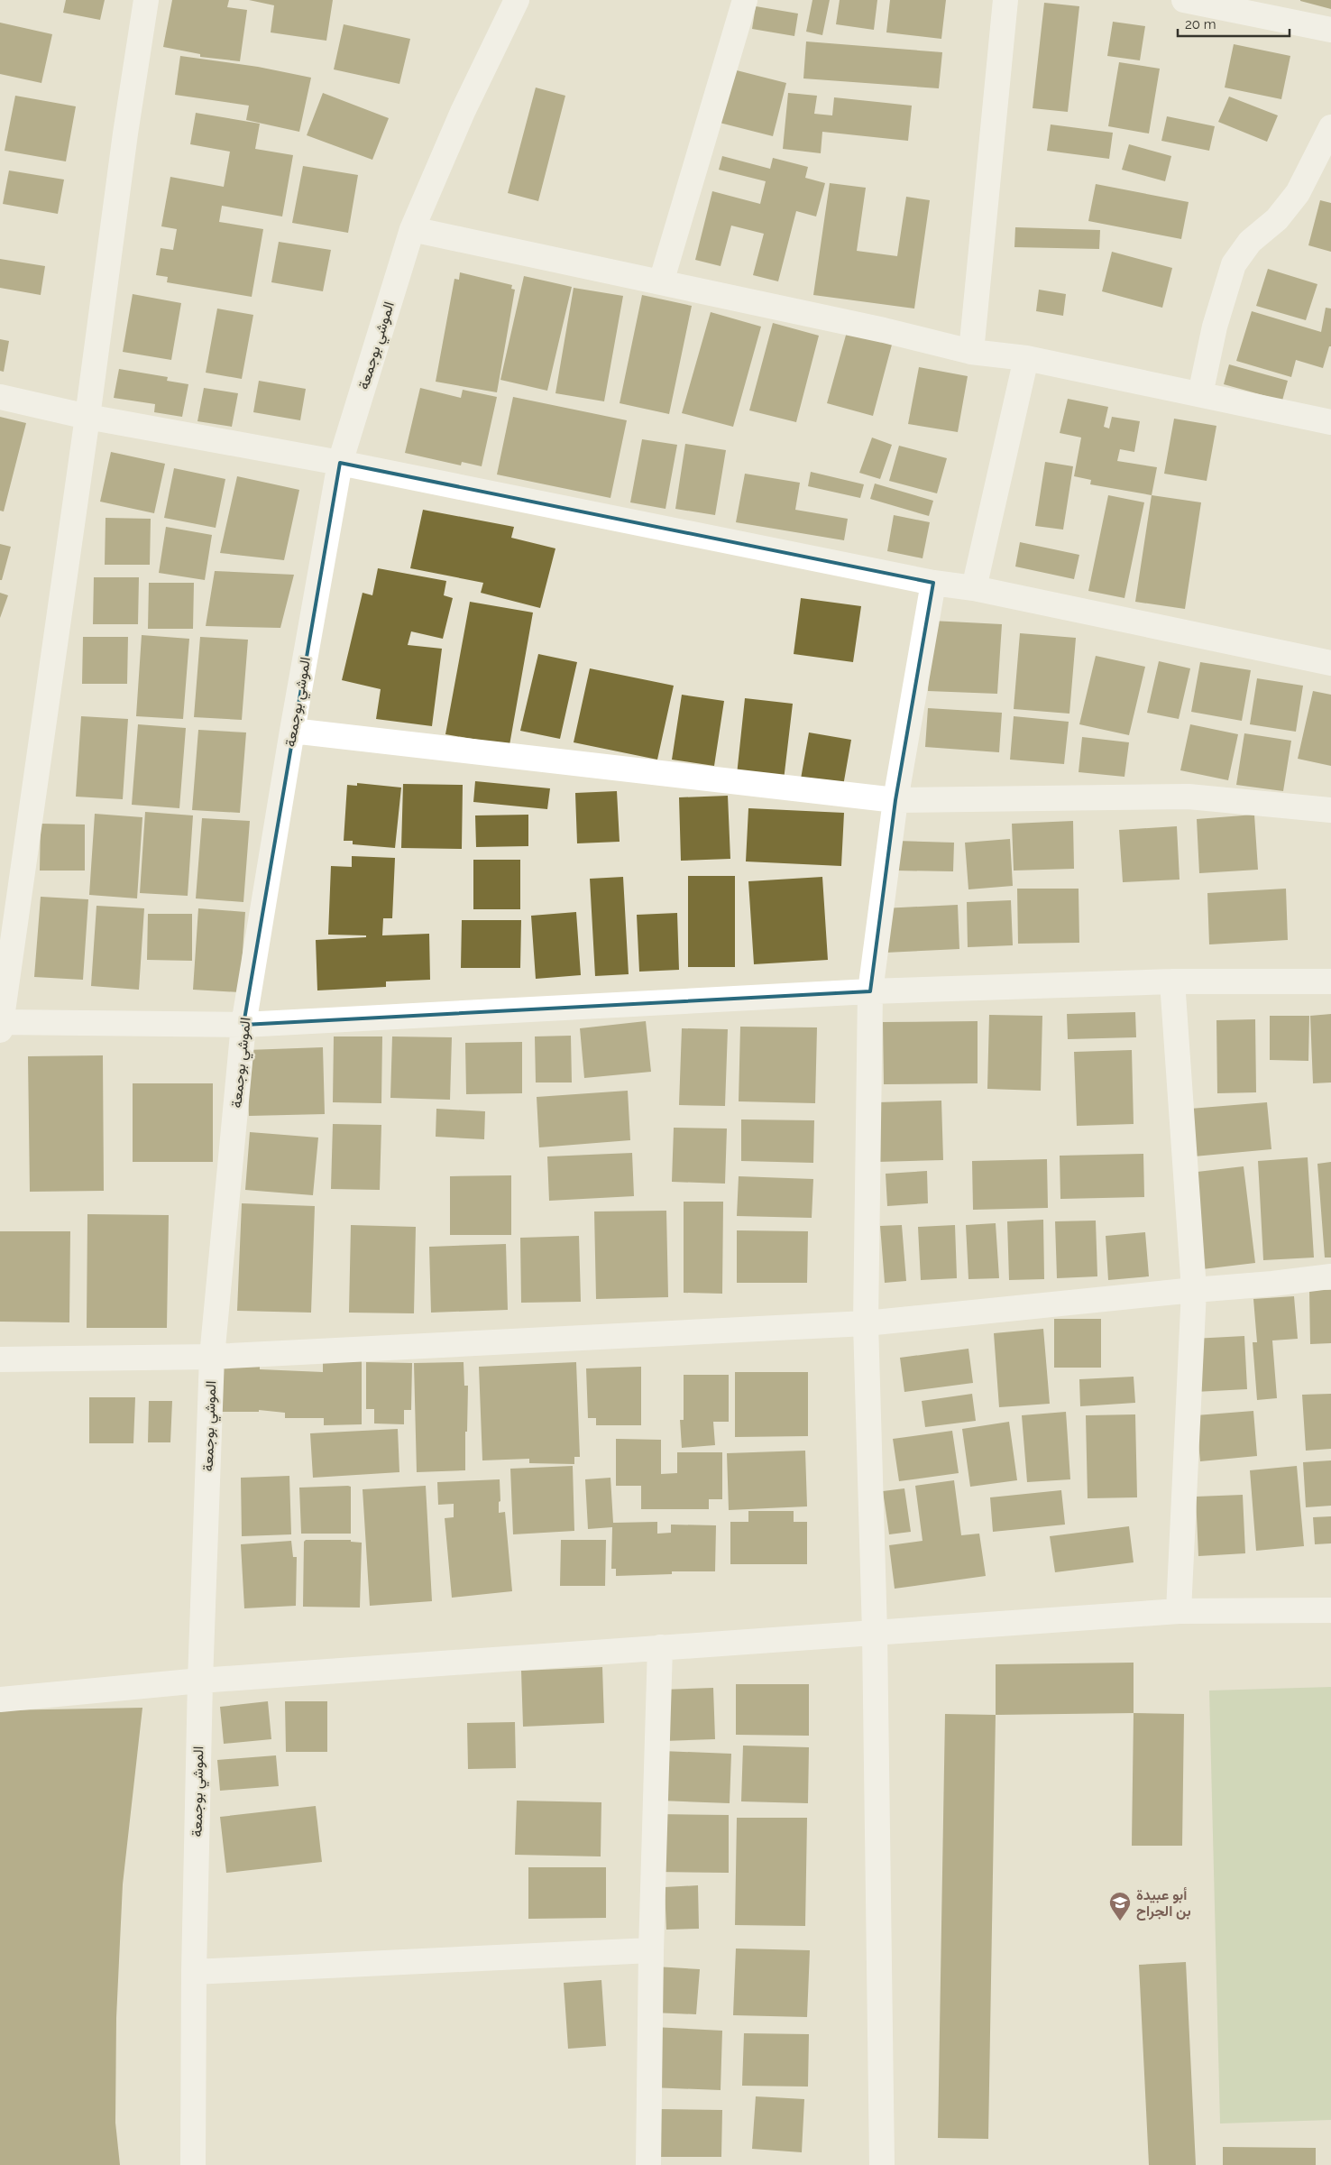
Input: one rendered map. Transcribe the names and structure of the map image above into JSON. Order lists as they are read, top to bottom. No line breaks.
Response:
{"streets":{"street":["الموشي بوجمعة"]},"places":{"school or university":["أبو عبيدة بن الجراح"]},"scale_bar":"20 m"}
